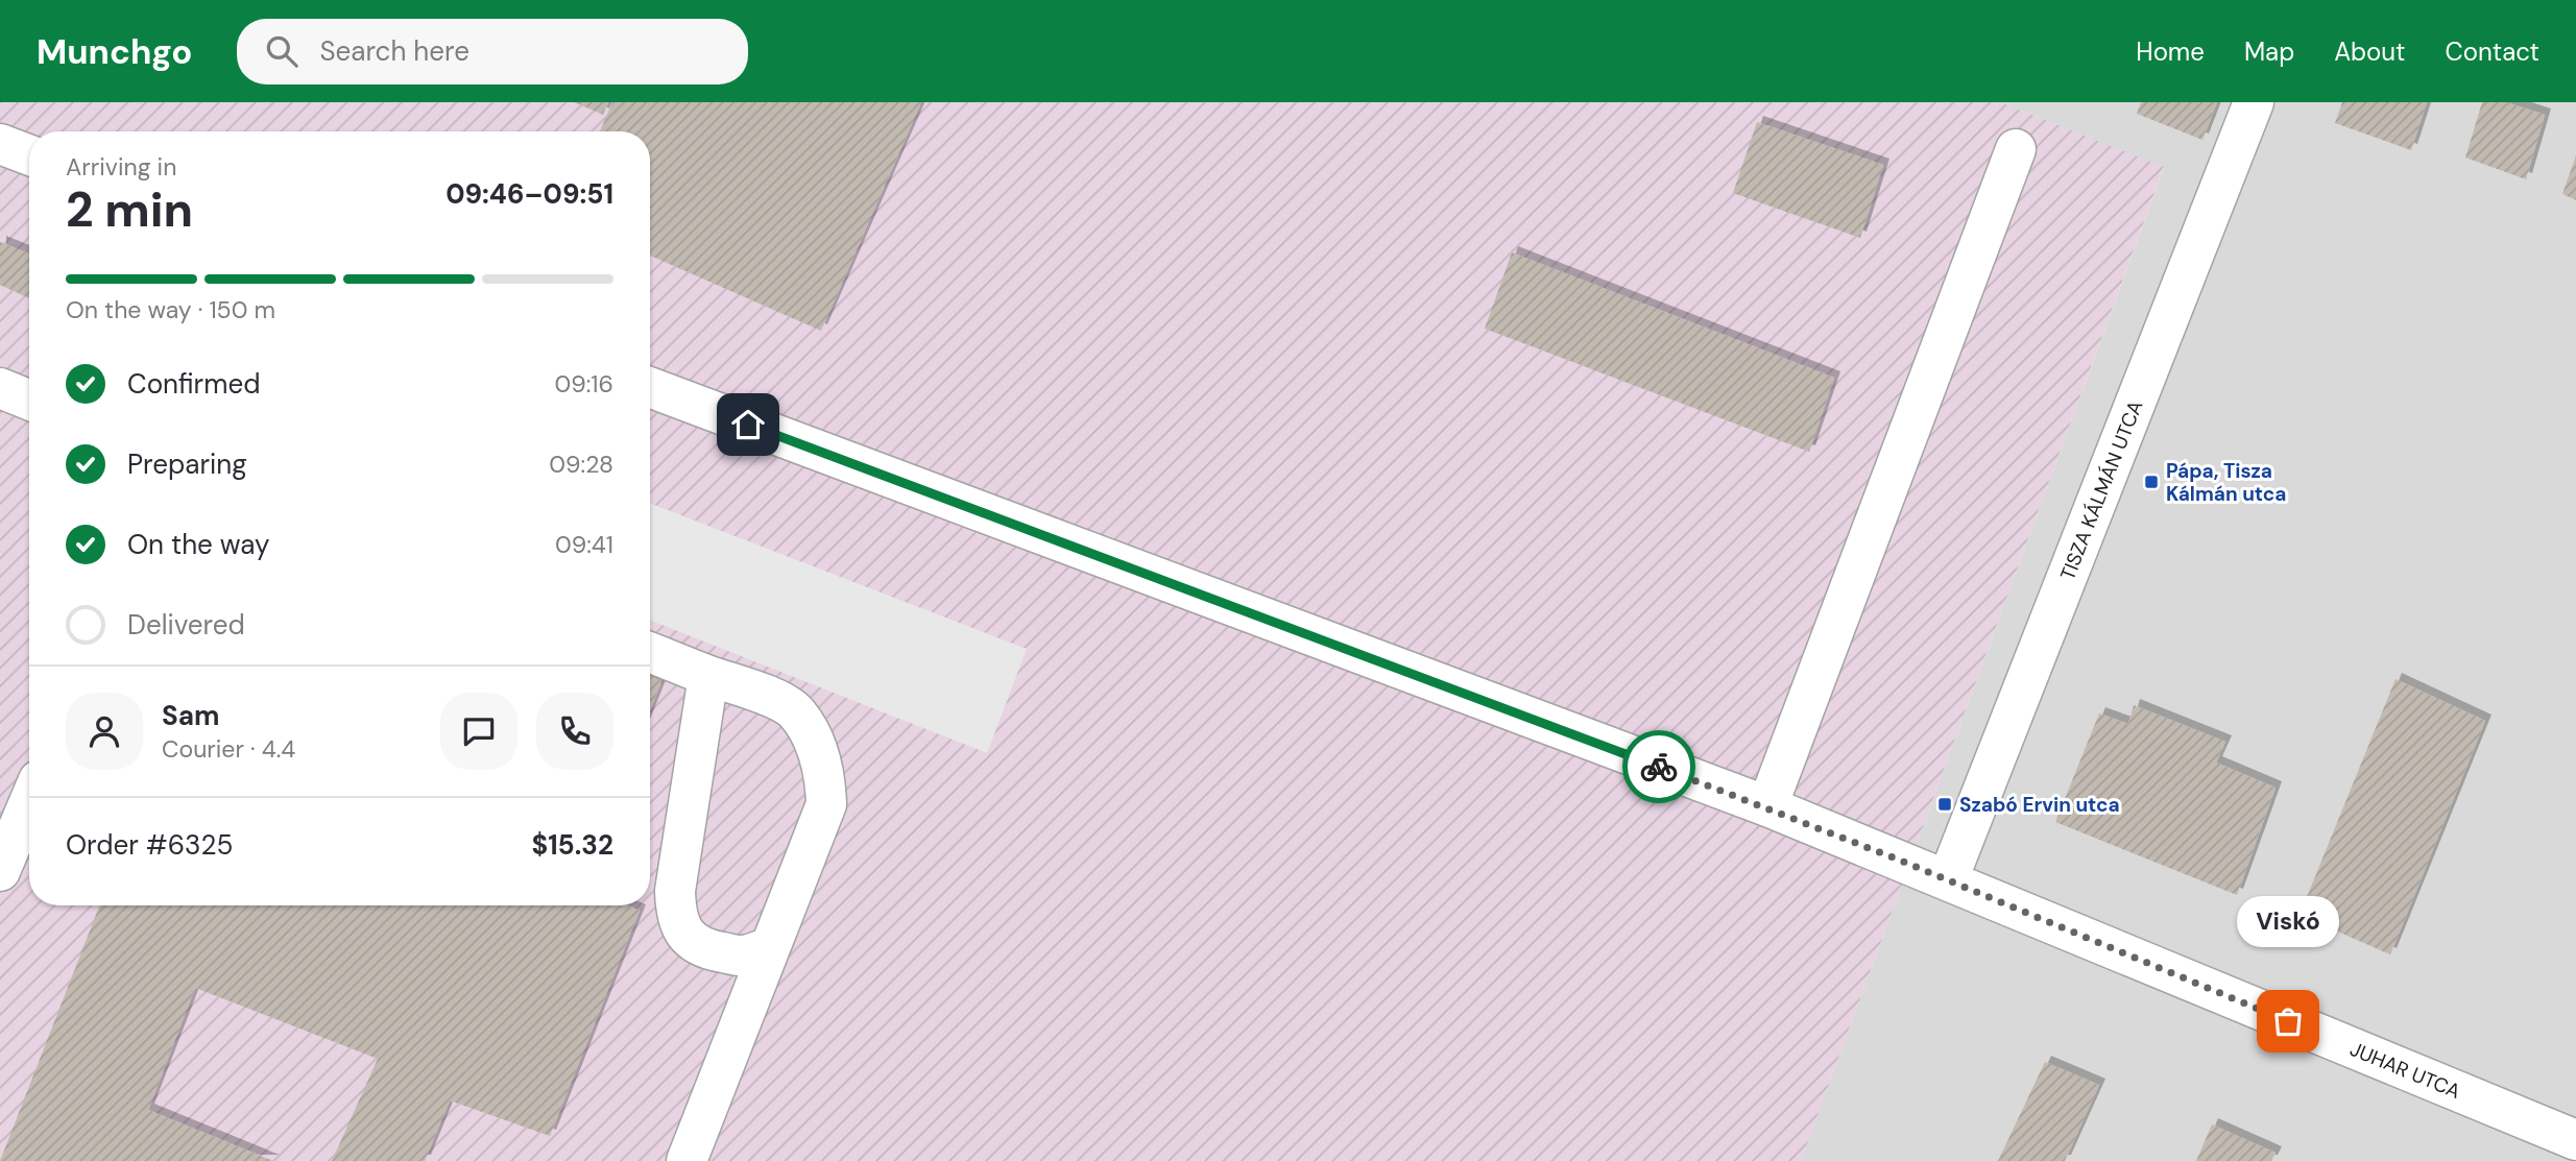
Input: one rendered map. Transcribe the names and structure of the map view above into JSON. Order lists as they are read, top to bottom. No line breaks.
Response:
{"streets":{"street":["TISZA KÁLMÁN UTCA","JUHAR UTCA"]},"crossings":[["TISZA KÁLMÁN UTCA","JUHAR UTCA"]],"places":{"transit":["Pápa, Tisza Kálmán utca","Szabó Ervin utca"],"other":["Viskó"]},"page":{"header":"Munchgo","search":"Search here","nav":["Home","Map","About","Contact"],"heading":["2 min","Arriving in","09:46–09:51"],"panel":["Sam","Courier · 4.4","Order #6325","$15.32"],"bar":"On the way · 150 m","list":[["Confirmed","09:16"],["Preparing","09:28"],["On the way","09:41"],"Delivered"],"bubble":"Viskó"}}
